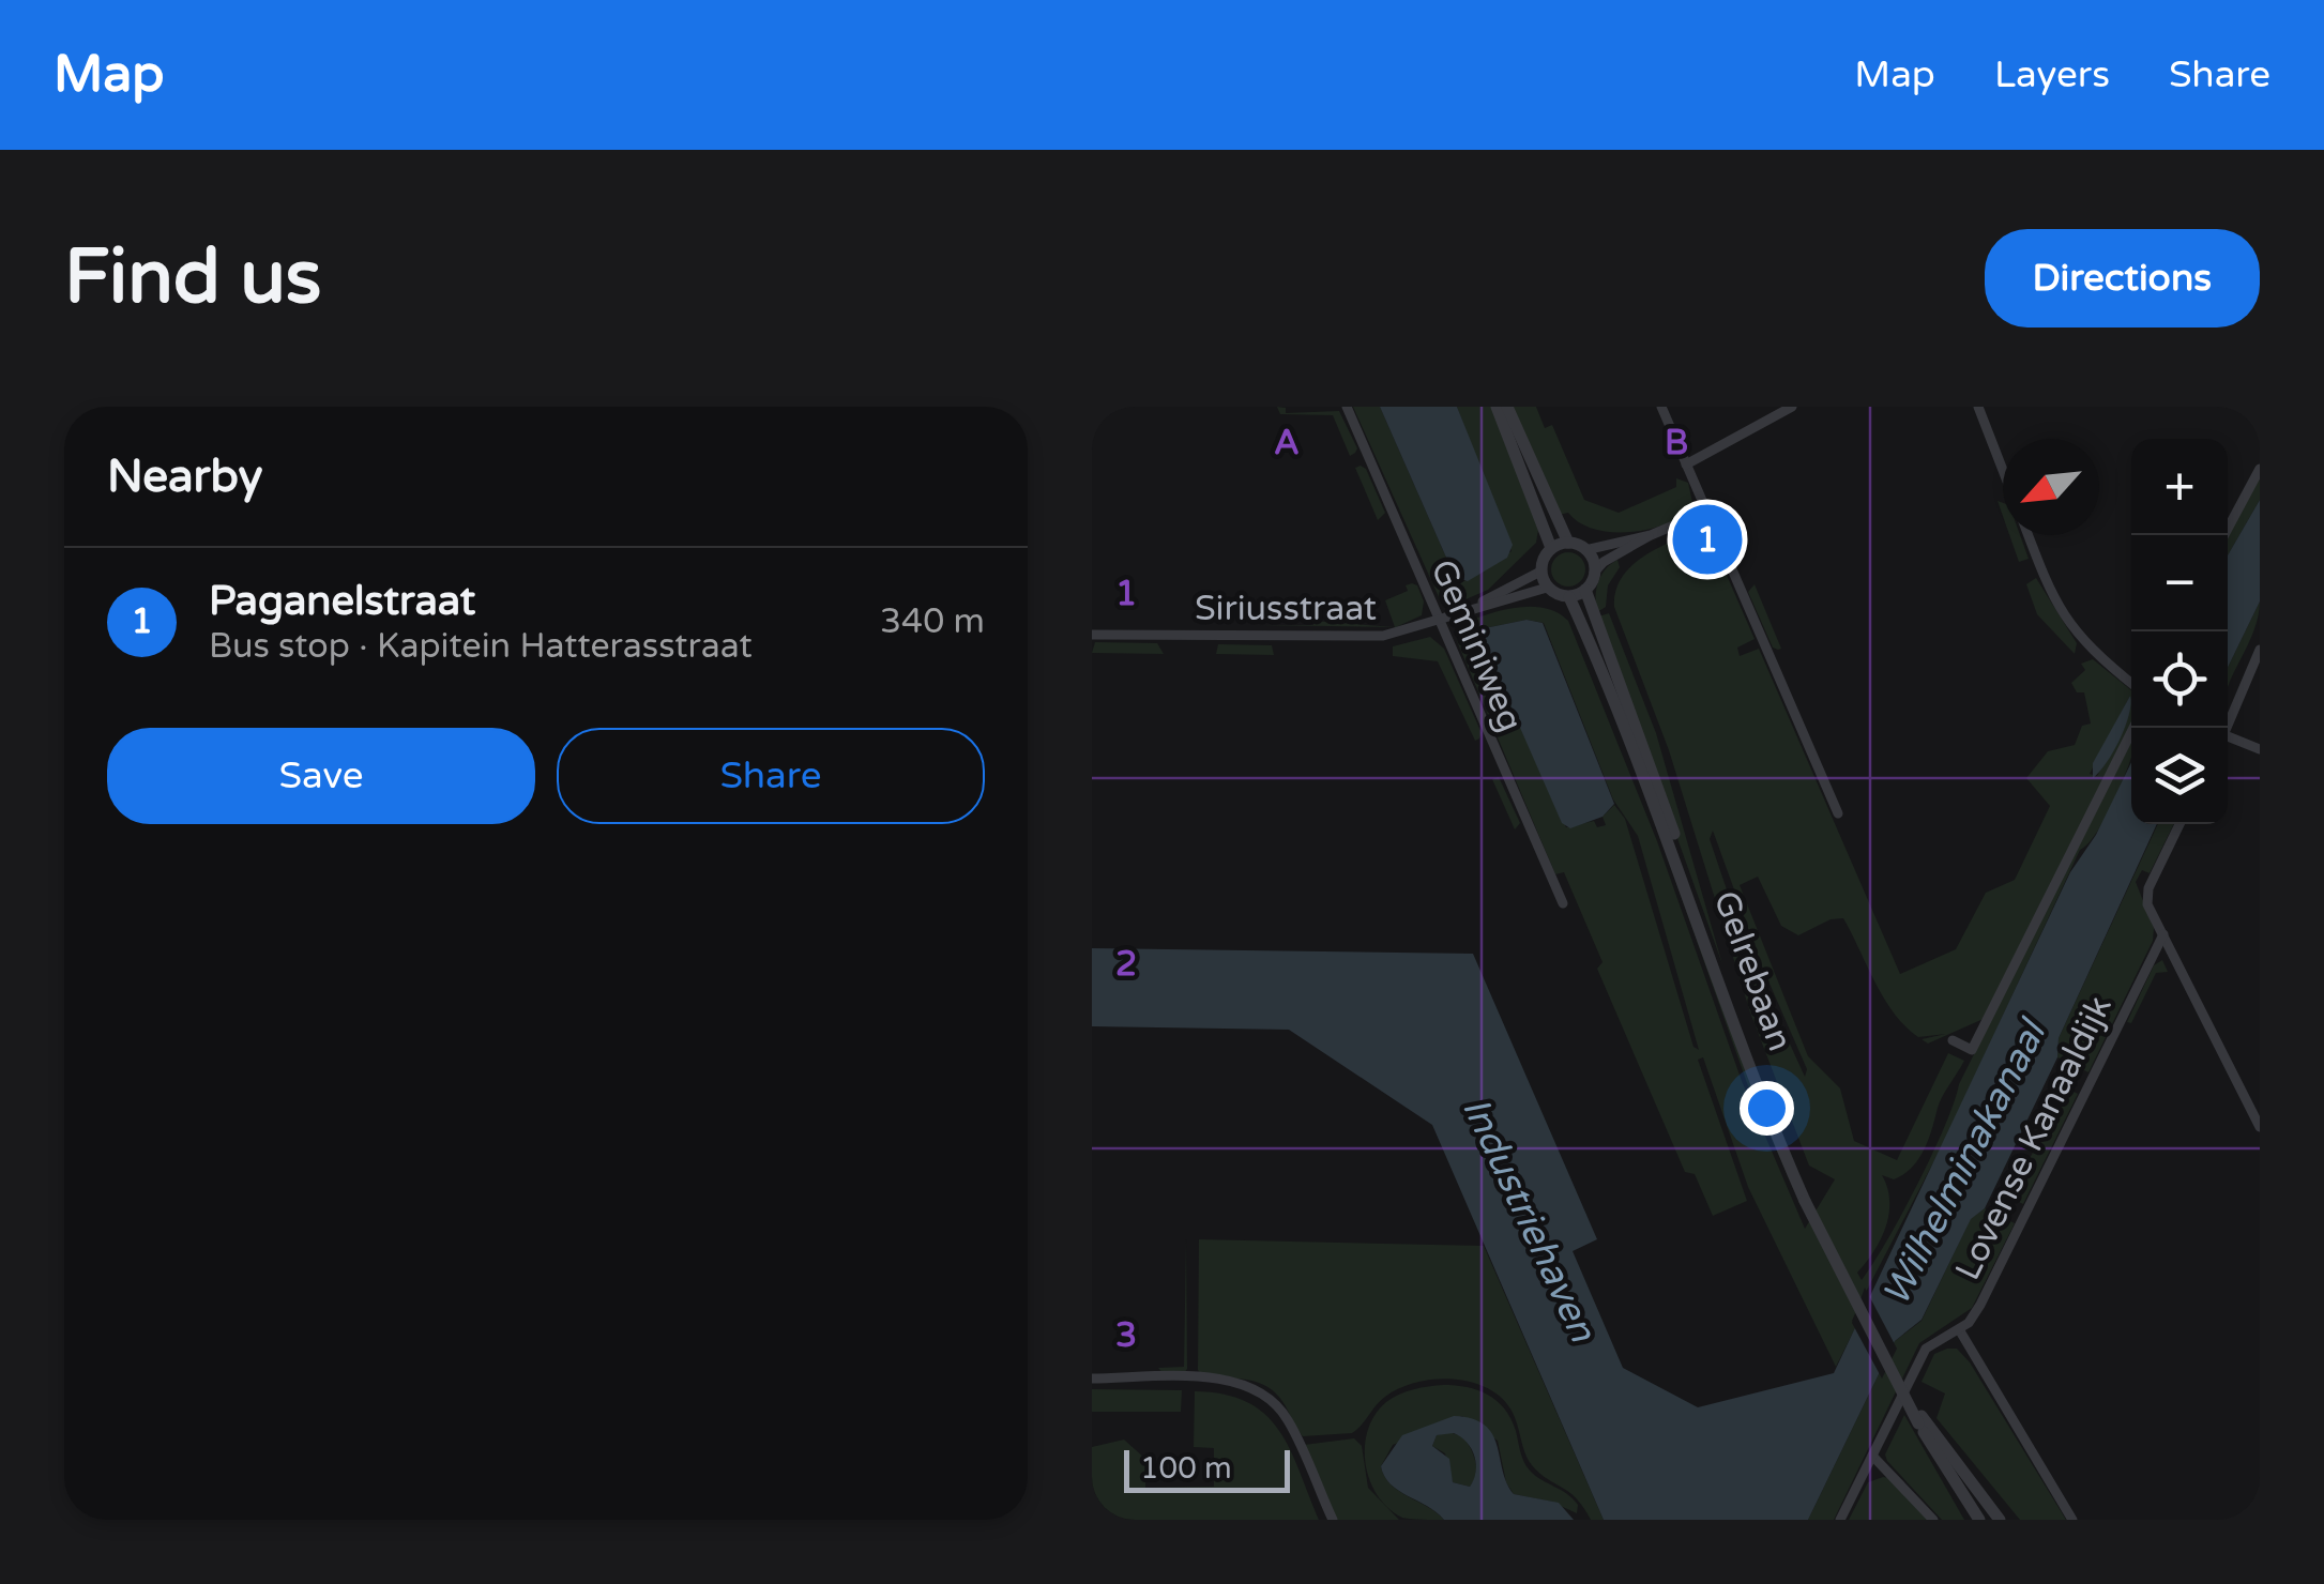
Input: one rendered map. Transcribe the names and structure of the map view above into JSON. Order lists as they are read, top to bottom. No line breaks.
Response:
{"streets":{"street":["Siriusstraat","Geminiweg","Gelrebaan","Lovense Kanaaldijk"]},"crossings":[["Siriusstraat","Geminiweg"],["Siriusstraat","Gelrebaan"]],"water":["Wilhelminakanaal","Industriehaven"],"scale_bar":"100 m","north":"bottom left","page":{"header":"Map","nav":["Map","Layers","Share"],"buttons":["Directions",["Save","Share"]],"title":"Find us","heading":"Nearby","map_buttons":["+","−"],"pins":"1","list":[{"mark":"1","name":"Paganelstraat","note":"Bus stop · Kapitein Hatterasstraat","value":"340 m"}],"scale":"100 m"},"grid":{"columns":["A","B"],"rows":["1","2","3"]}}
